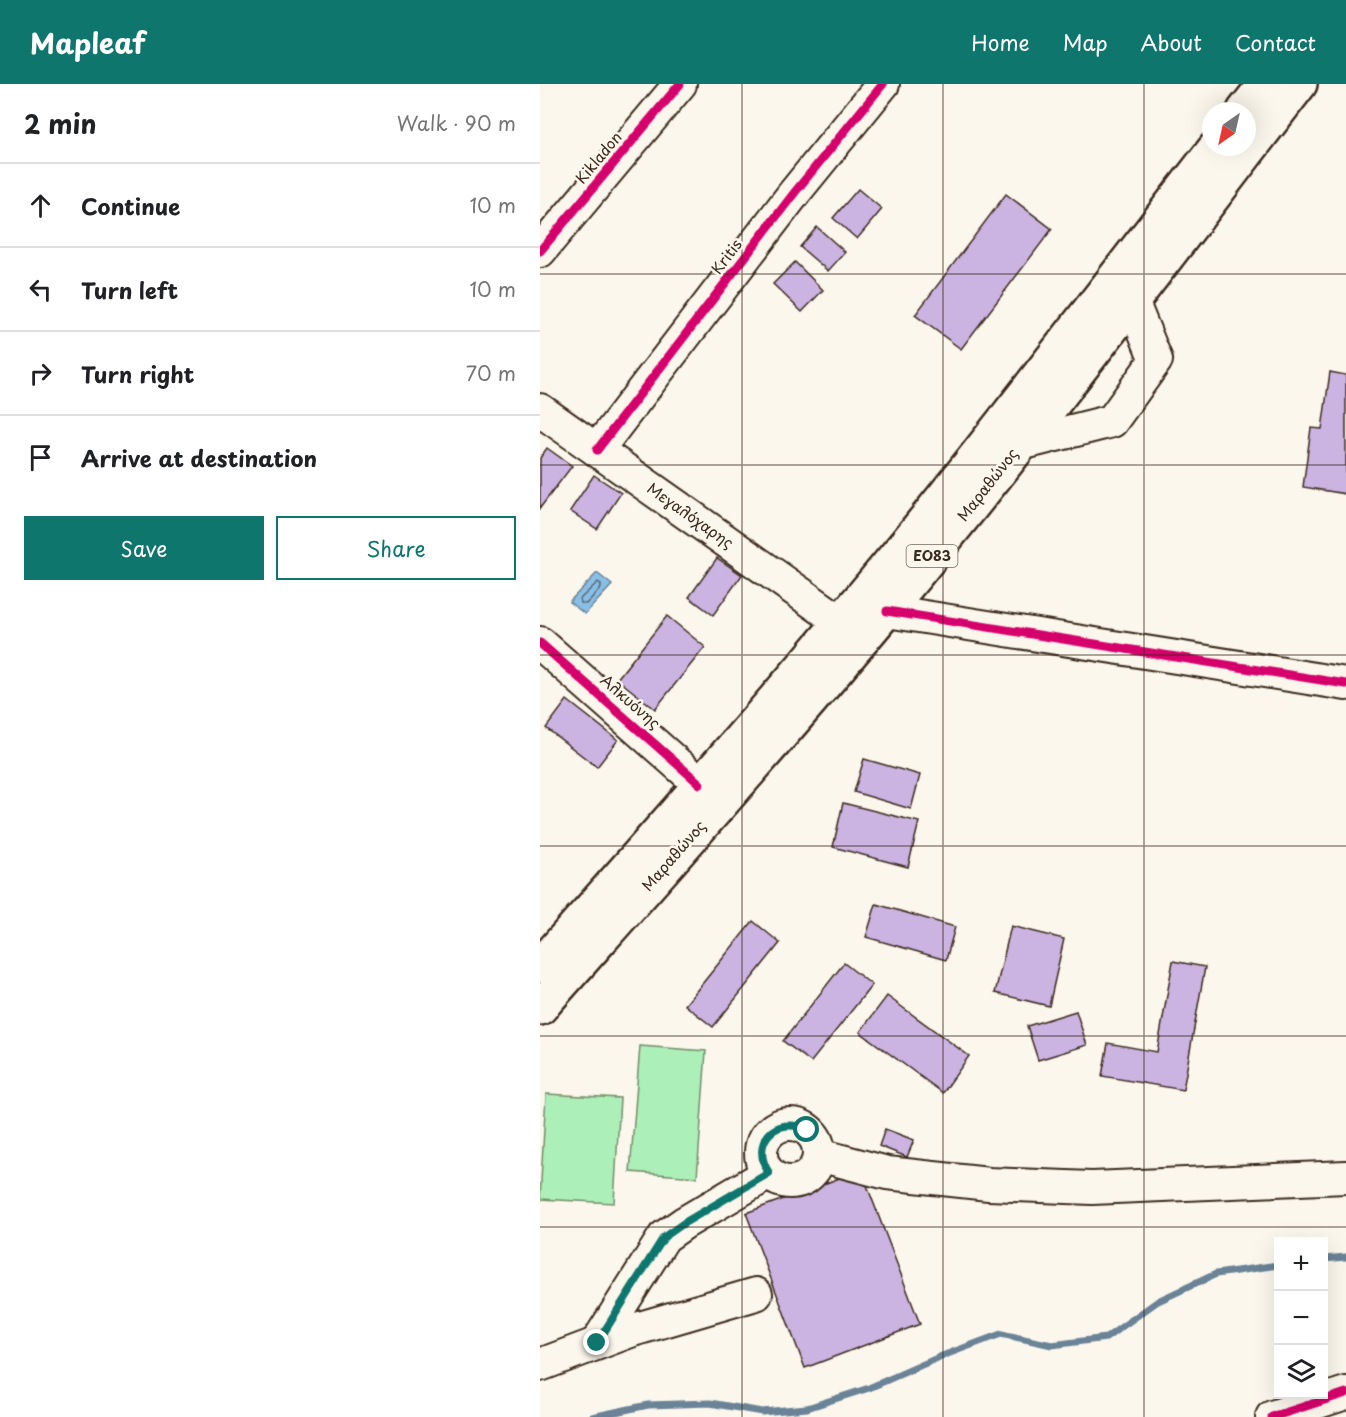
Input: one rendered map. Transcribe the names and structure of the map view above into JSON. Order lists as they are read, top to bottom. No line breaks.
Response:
{"streets":{"main road":["Μαραθώνος","ΕΟ83"],"street":["Kikladon","Kritis","Μεγαλόχαρης","Αλκυόνης"]},"crossings":[["Kritis","Μεγαλόχαρης"],["Μαραθώνος","Μεγαλόχαρης"],["Μαραθώνος","Αλκυόνης"]],"north":"bottom left","page":{"header":"Mapleaf","nav":["Home","Map","About","Contact"],"heading":["2 min","Walk · 90 m"],"list":[["Continue","10 m"],["Turn left","10 m"],["Turn right","70 m"],"Arrive at destination"],"buttons":["Save","Share"],"map_buttons":["+","−"]}}
